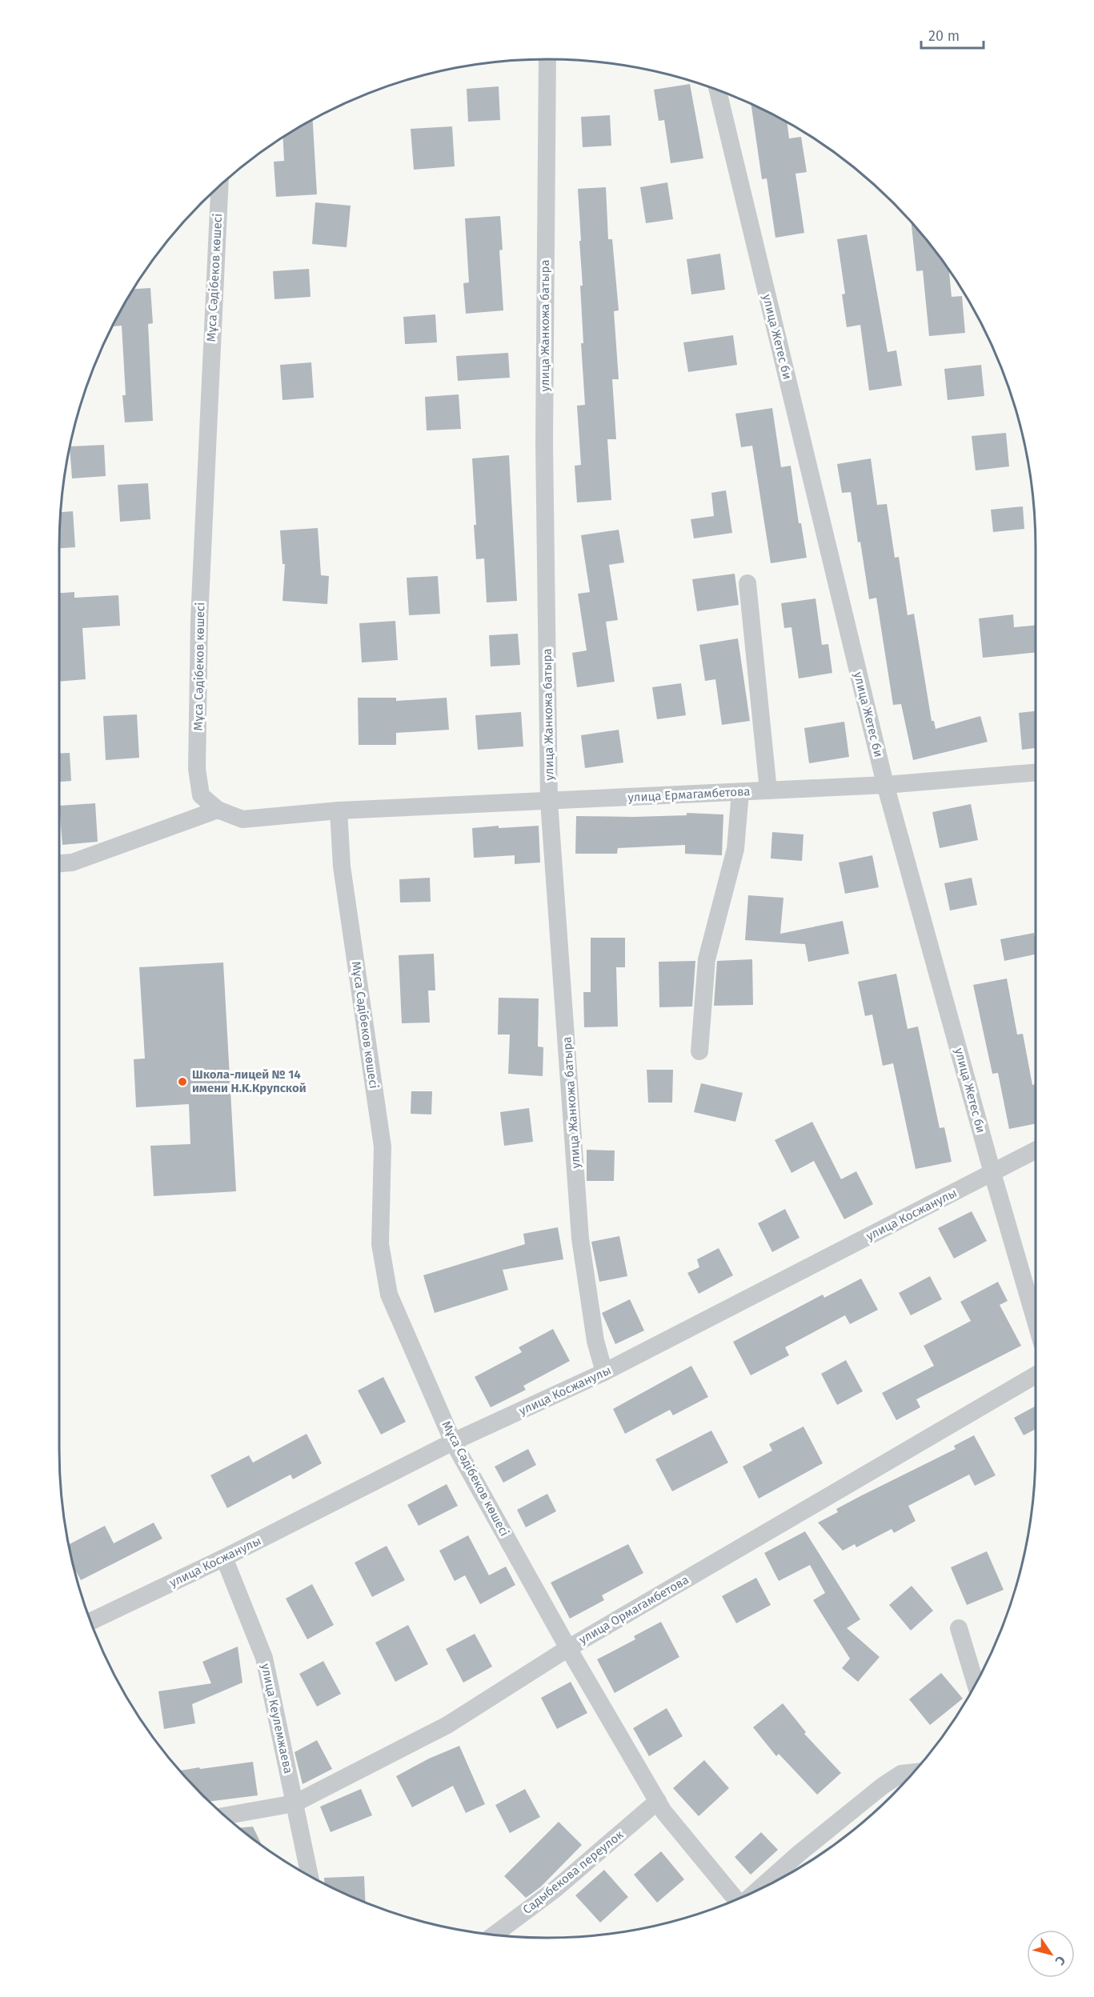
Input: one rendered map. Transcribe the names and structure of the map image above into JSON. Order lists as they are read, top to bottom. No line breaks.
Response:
{"streets":{"street":["Мұса Сәдібеков көшесі","улица Жанкожа батыра","улица Жетес би","улица Ермагамбетова","улица Косжанулы","улица Ормагамбетова","улица Кеулемжаева","Садыбекова переулок"]},"crossings":[["Мұса Сәдібеков көшесі","улица Ермагамбетова"],["Мұса Сәдібеков көшесі","улица Косжанулы"],["Мұса Сәдібеков көшесі","улица Ормагамбетова"],["Мұса Сәдібеков көшесі","Садыбекова переулок"],["улица Жанкожа батыра","улица Ермагамбетова"],["улица Жанкожа батыра","улица Косжанулы"],["улица Жетес би","улица Ермагамбетова"],["улица Жетес би","улица Косжанулы"],["улица Косжанулы","улица Кеулемжаева"],["улица Ормагамбетова","улица Кеулемжаева"]],"places":["Школа-лицей № 14 имени Н.К.Крупской"],"scale_bar":"20 m","north":"bottom right"}
